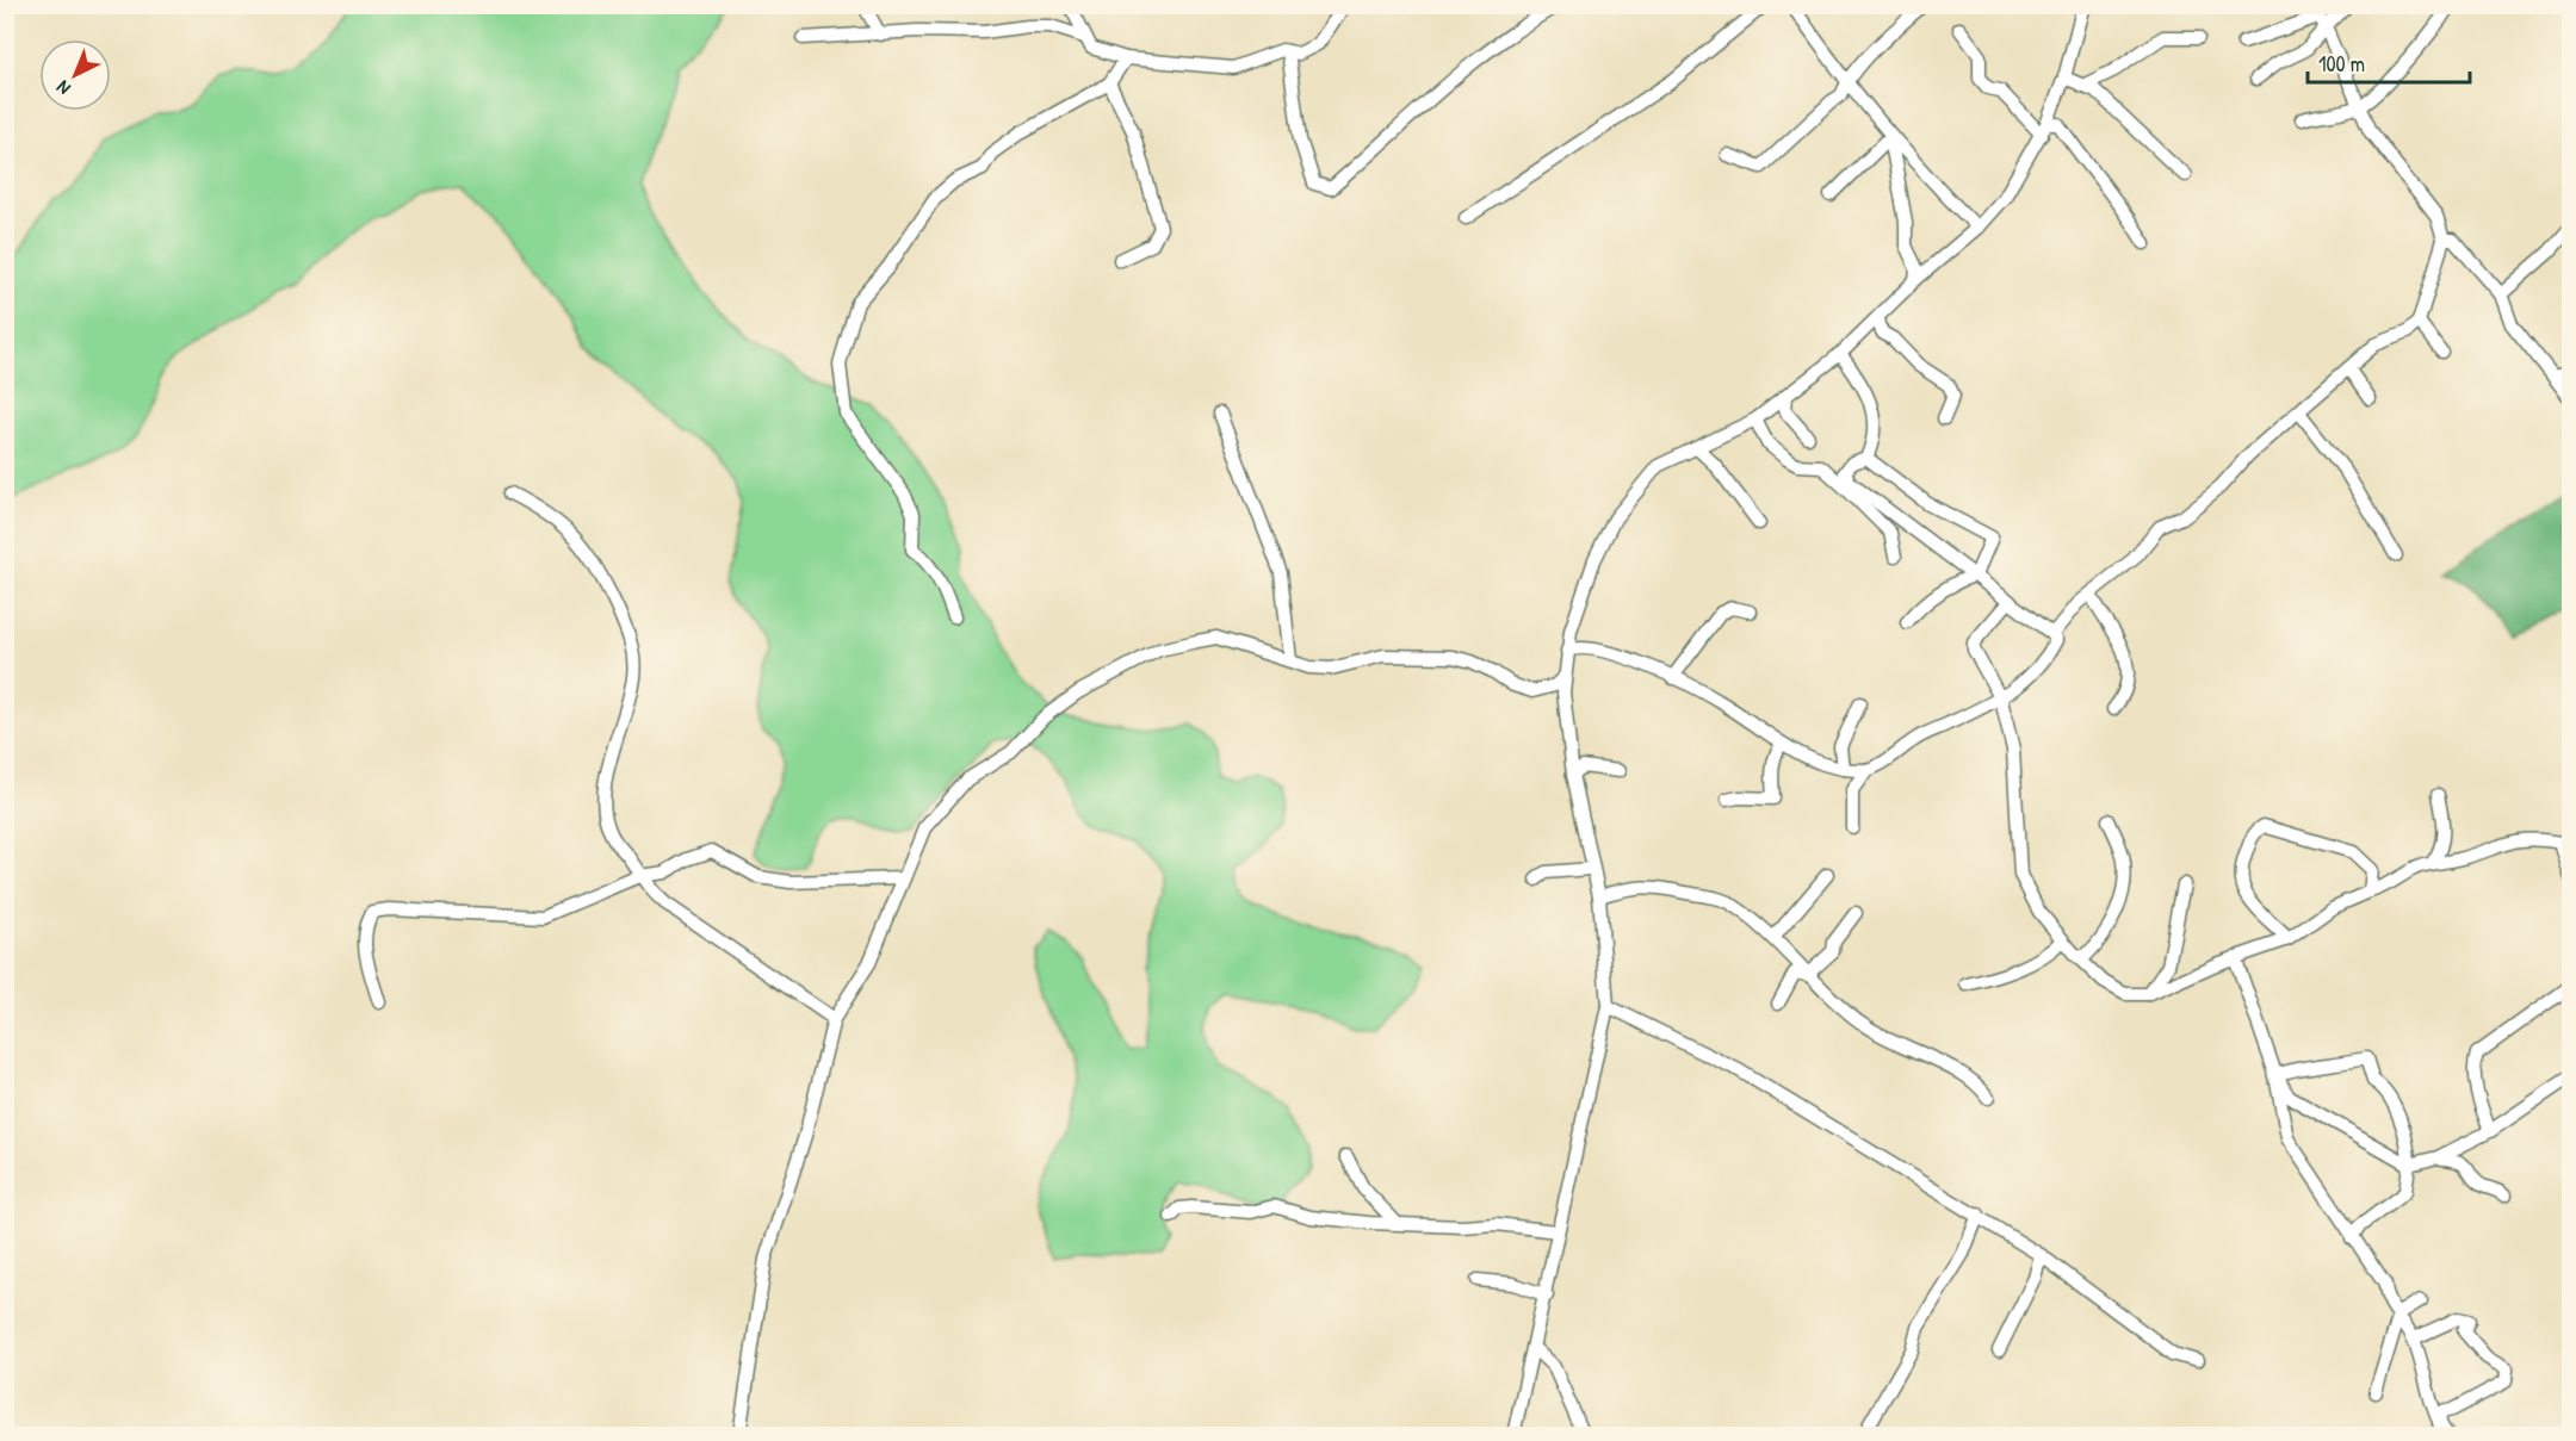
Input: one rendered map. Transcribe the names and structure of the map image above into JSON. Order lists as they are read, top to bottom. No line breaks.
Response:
{"scale_bar":"100 m","north":"bottom left"}
